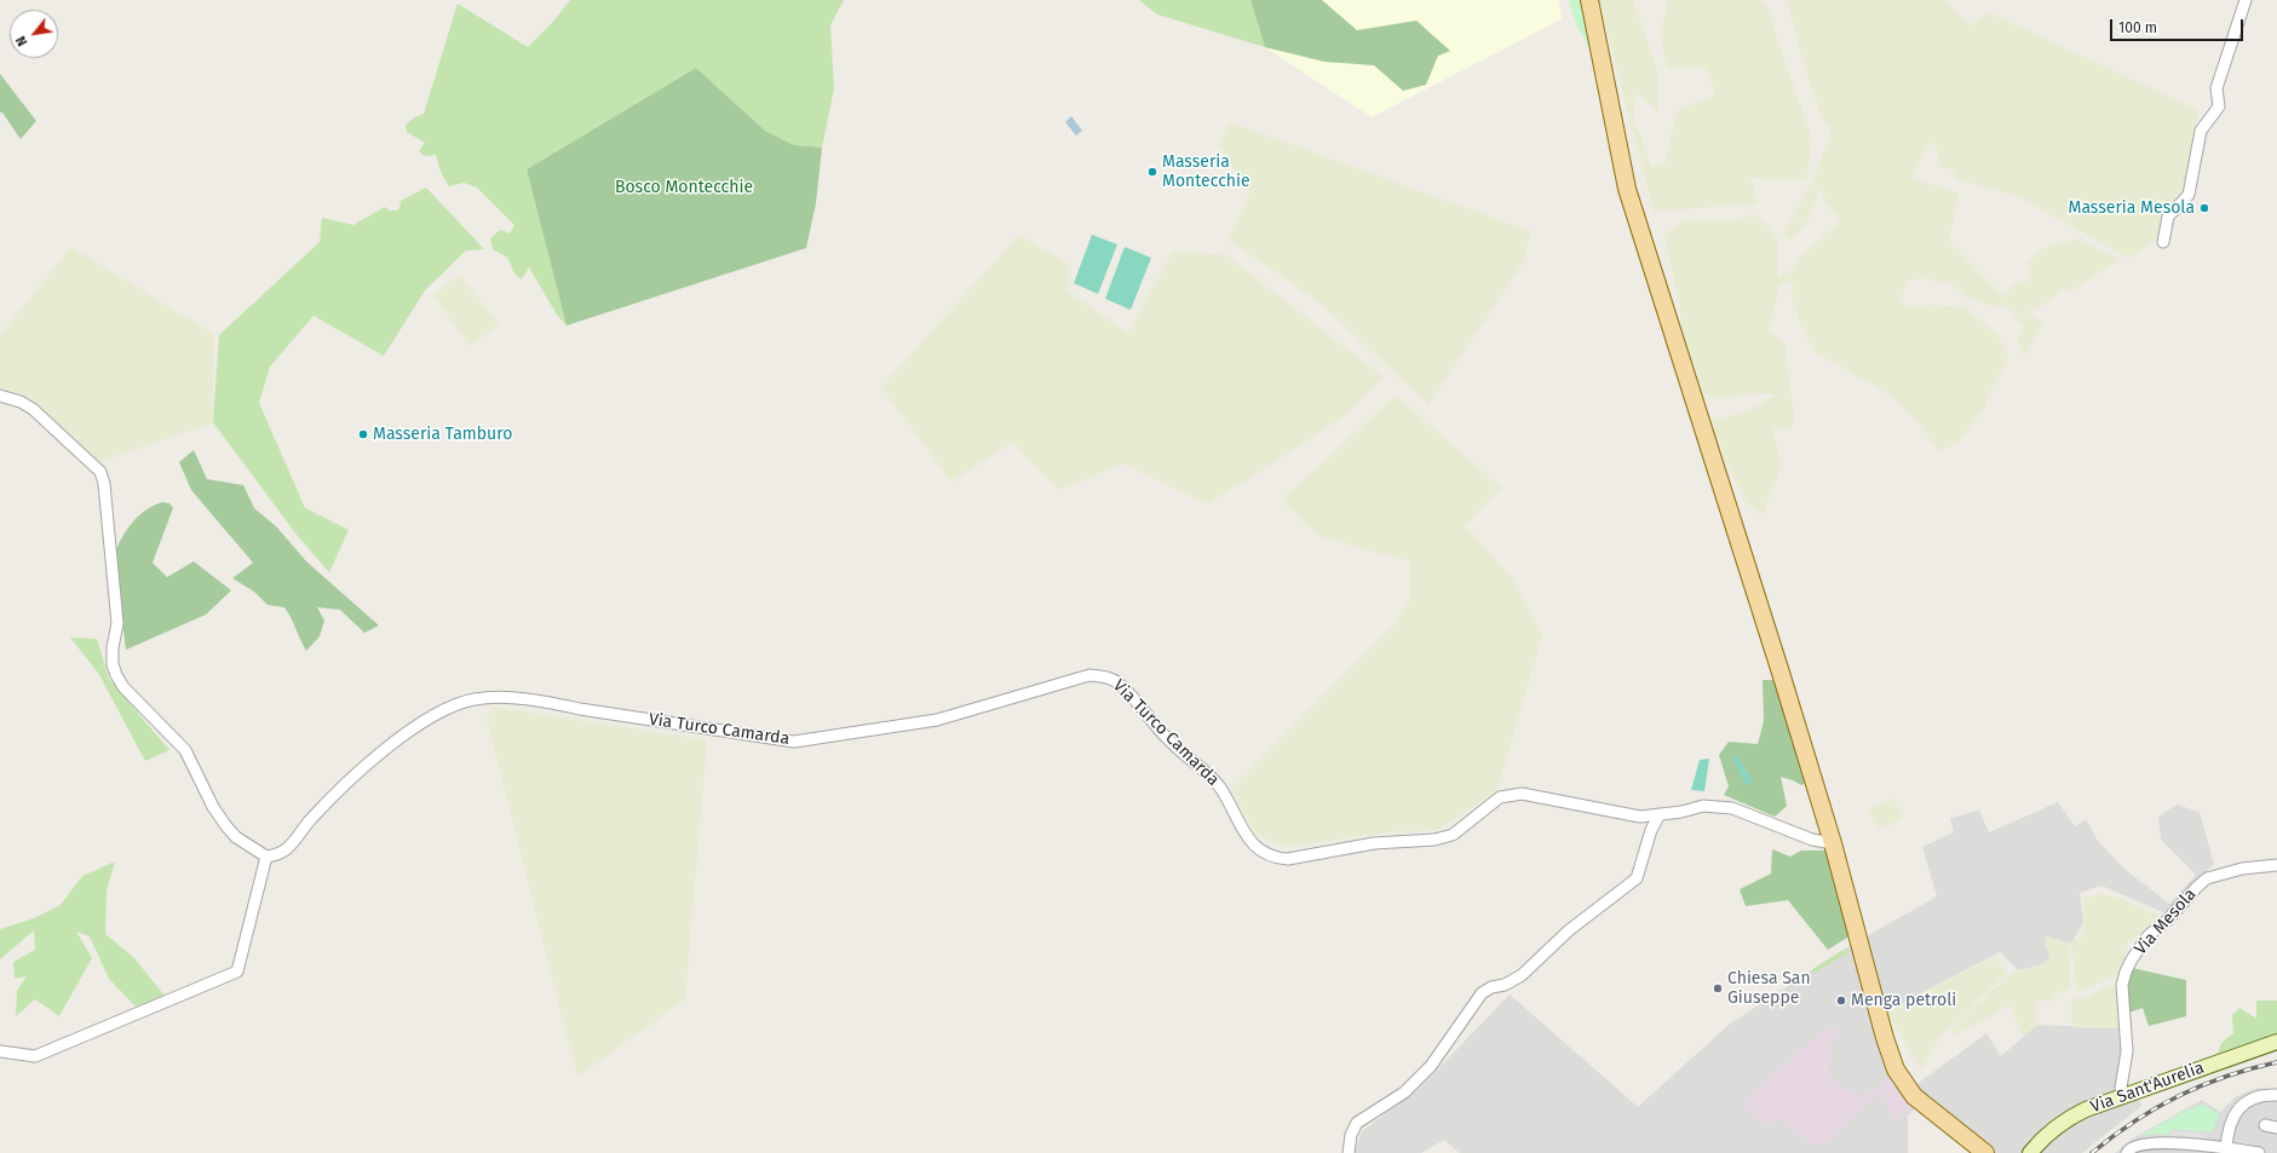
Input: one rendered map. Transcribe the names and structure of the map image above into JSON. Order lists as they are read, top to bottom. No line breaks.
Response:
{"streets":{"main road":["Via Sant'Aurelia"],"street":["Via Turco Camarda","Via Mesola"]},"crossings":[["Via Mesola","Via Sant'Aurelia"]],"parks":["Bosco Montecchie"],"places":["Masseria Montecchie","Masseria Mesola","Masseria Tamburo","Chiesa San Giuseppe","Menga petroli"],"scale_bar":"100 m","north":"bottom left"}
